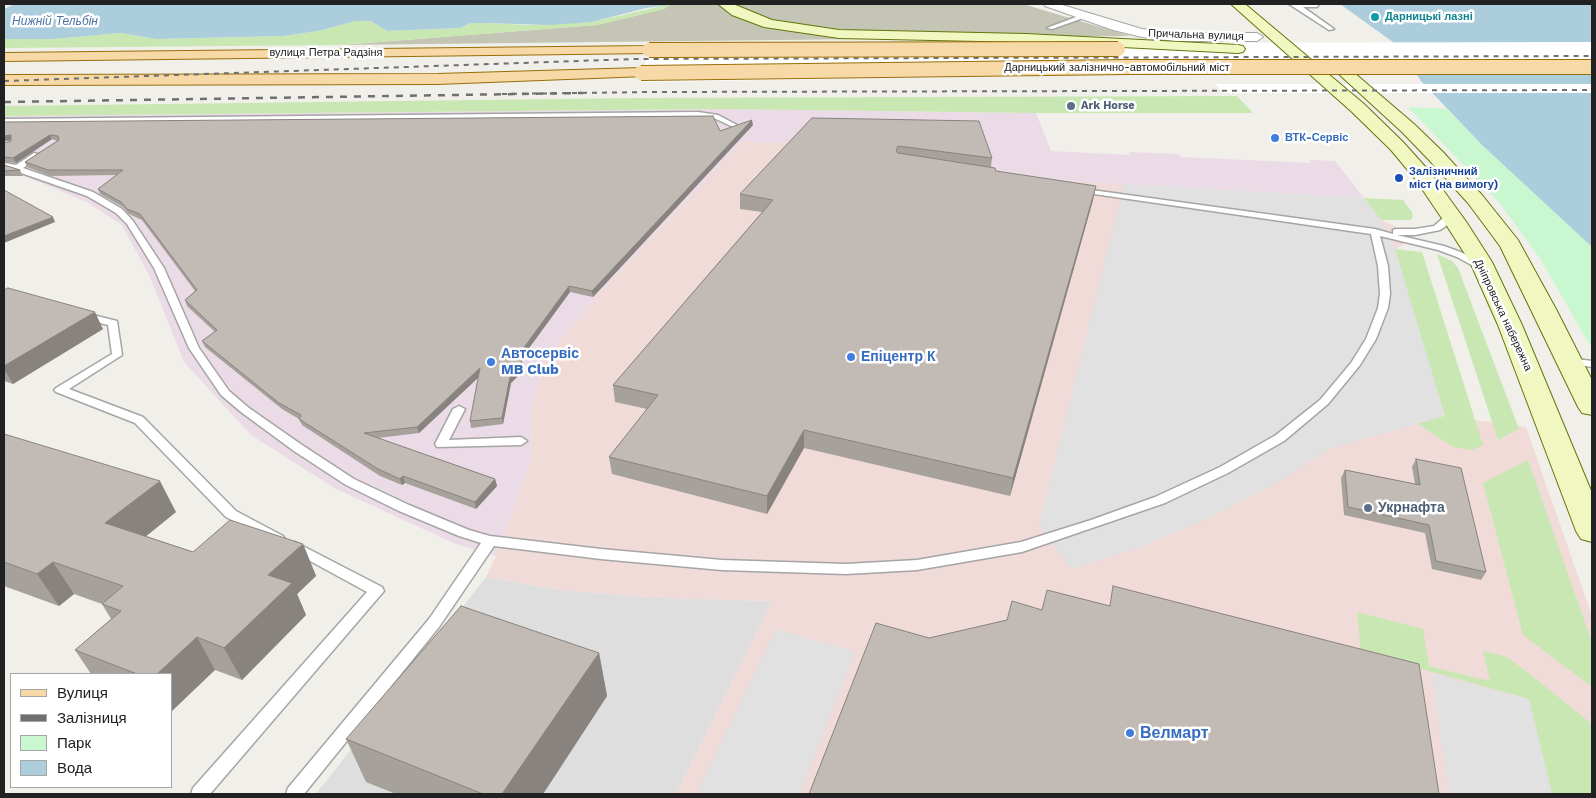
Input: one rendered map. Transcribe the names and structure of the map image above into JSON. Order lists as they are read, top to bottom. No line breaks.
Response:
{"streets":{"main road":["вулиця Петра Радзіня","Дарницький залізнично-автомобільний міст","Дніпровська набережна"],"street":["Причальна вулиця"]},"crossings":[["вулиця Петра Радзіня","Дарницький залізнично-автомобільний міст"],["Дарницький залізнично-автомобільний міст","Дніпровська набережна"]],"water":["Нижній Тельбін"],"places":["Дарницькі лазні","Ark Horse","ВТК-Сервіс","Залізничний міст (на вимогу)","Епіцентр К","Автосервіс MB Club","Укрнафта","Велмарт"],"legend":["Вулиця","Залізниця","Парк","Вода"]}
